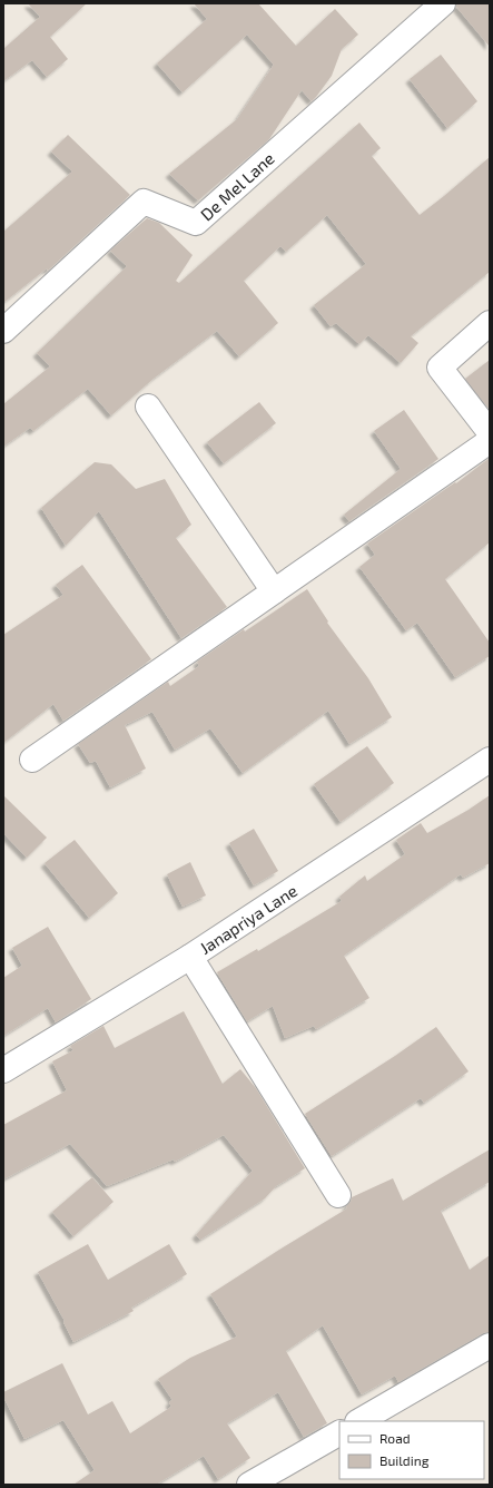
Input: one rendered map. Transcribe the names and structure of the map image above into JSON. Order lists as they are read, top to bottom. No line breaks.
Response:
{"streets":{"street":["De Mel Lane","Janapriya Lane"]},"legend":["Road","Building"]}
